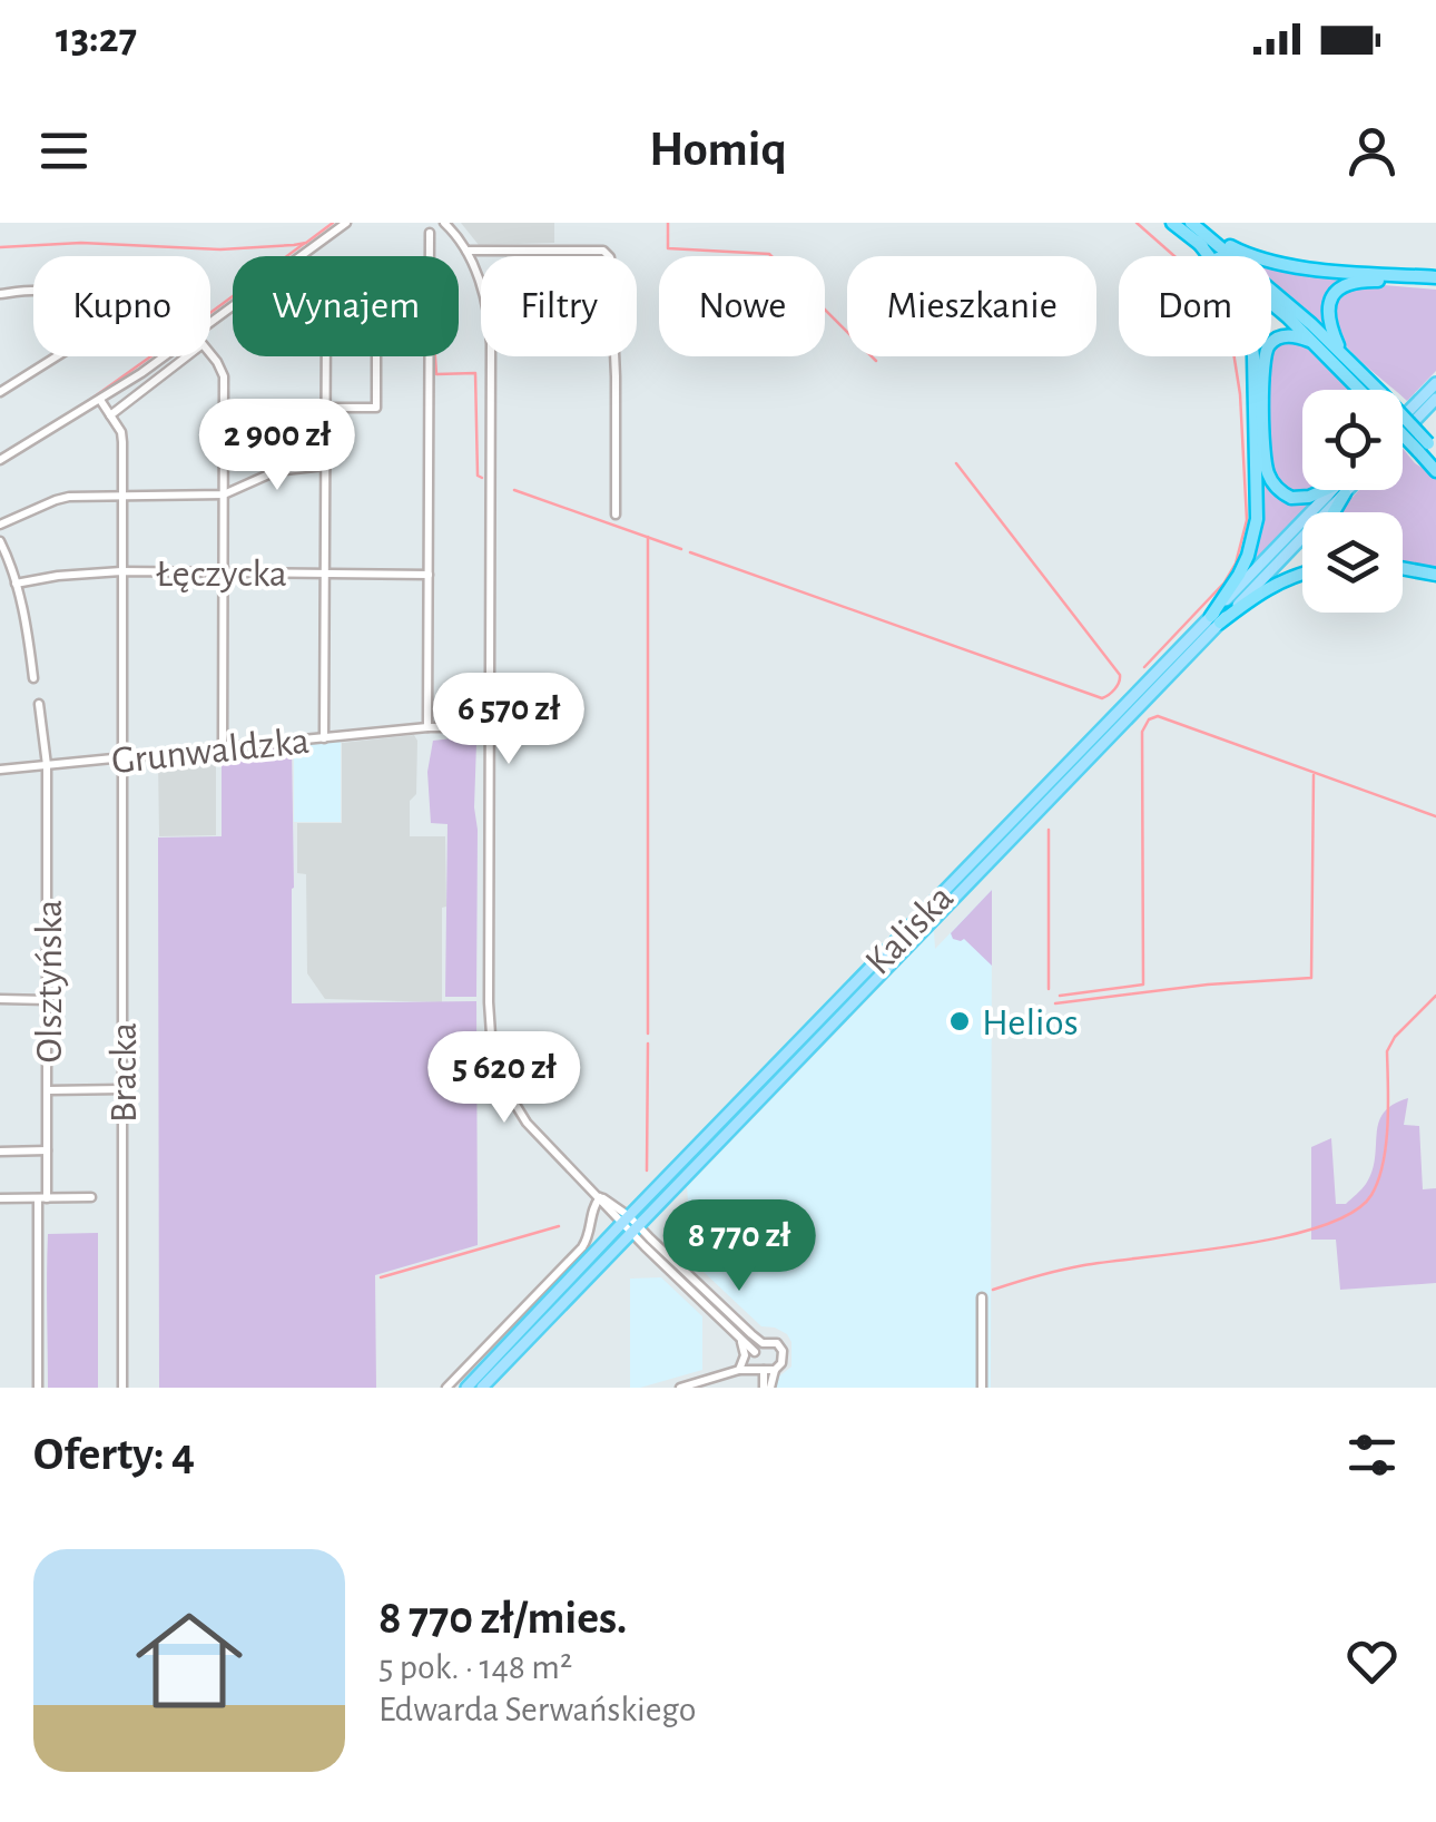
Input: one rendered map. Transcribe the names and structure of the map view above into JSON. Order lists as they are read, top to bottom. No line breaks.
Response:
{"streets":{"main road":["Kaliska"],"street":["Łęczycka","Grunwaldzka","Olsztyńska","Bracka"]},"crossings":[["Łęczycka","Bracka"],["Grunwaldzka","Olsztyńska"],["Grunwaldzka","Bracka"]],"places":["Helios"],"page":{"status":"13:27","header":"Homiq","chip":["Kupno","Wynajem","Filtry","Nowe","Mieszkanie","Dom"],"price":["2 900 zł","6 570 zł","5 620 zł","8 770 zł"],"heading":"Oferty: 4","list":[{"name":"8 770 zł/mies.","note":"5 pok. · 148 m² · Edwarda Serwańskiego"}]}}
